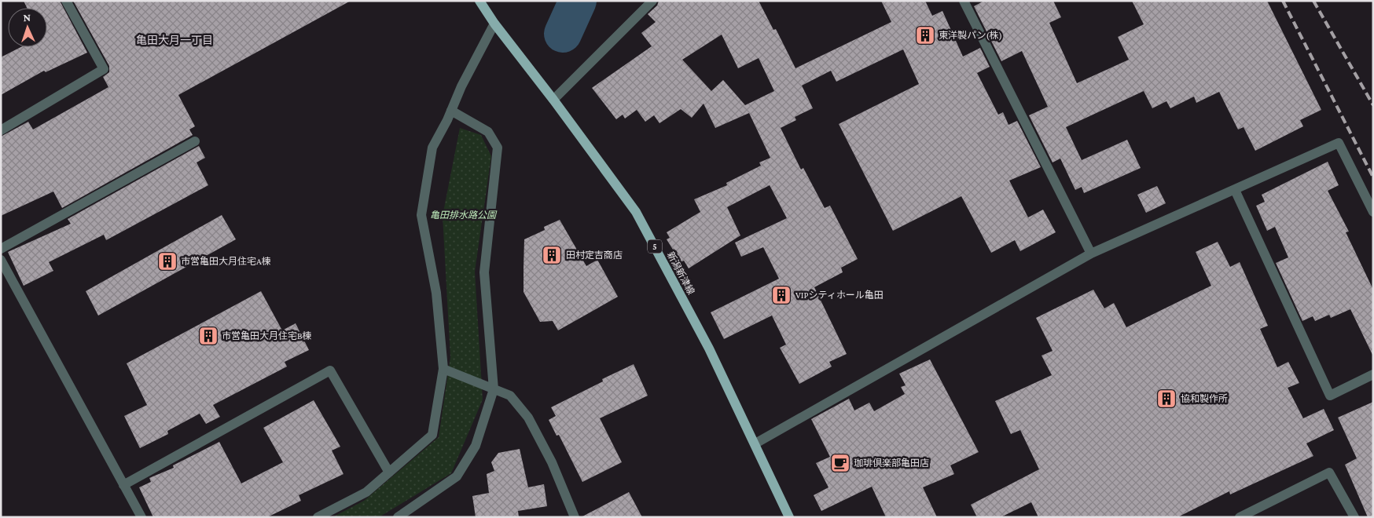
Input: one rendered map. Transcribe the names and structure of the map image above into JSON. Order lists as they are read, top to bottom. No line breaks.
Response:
{"streets":{"main road":["5","新潟新津線"]},"districts":["亀田大月一丁目"],"parks":["亀田排水路公園"],"places":{"building":["東洋製パン(株)","田村定吉商店","市営亀田大月住宅A棟","VIPシティホール亀田","市営亀田大月住宅B棟","協和製作所"],"cafe":["珈琲倶楽部亀田店"]},"north":"top"}
